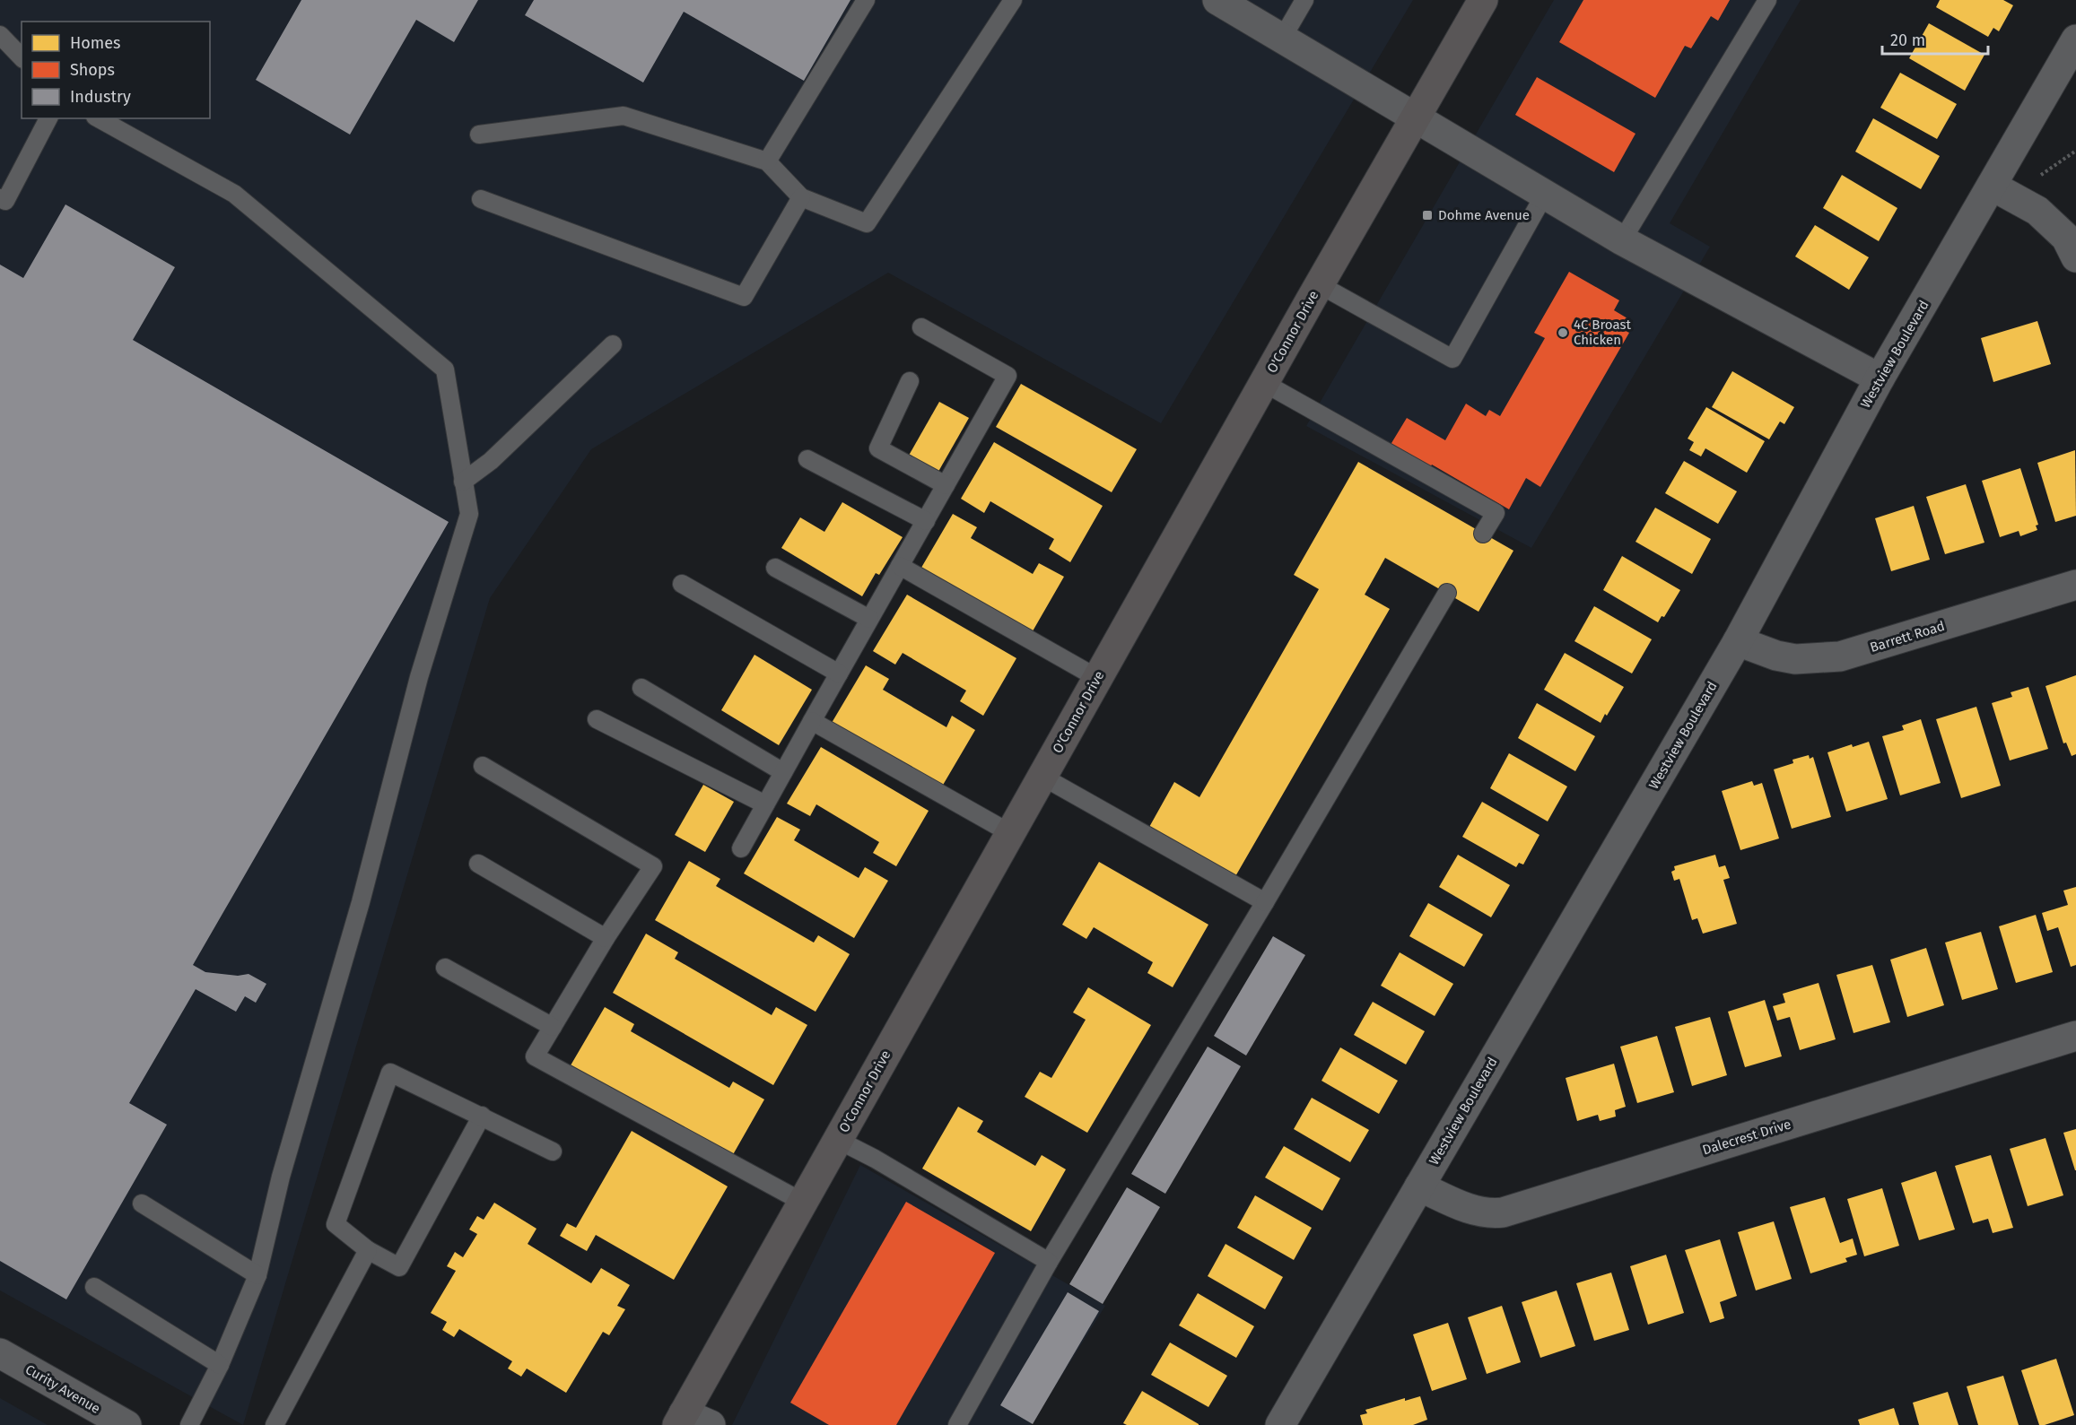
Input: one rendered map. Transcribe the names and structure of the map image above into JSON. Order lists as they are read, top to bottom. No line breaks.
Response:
{"streets":{"main road":["O'Connor Drive"],"street":["Westview Boulevard","Barrett Road","Dalecrest Drive","Curity Avenue"]},"crossings":[["Westview Boulevard","Barrett Road"],["Westview Boulevard","Dalecrest Drive"]],"places":{"transit":["Dohme Avenue"],"other":["4C Broast Chicken"]},"legend":["Homes","Shops","Industry"],"scale_bar":"20 m"}
